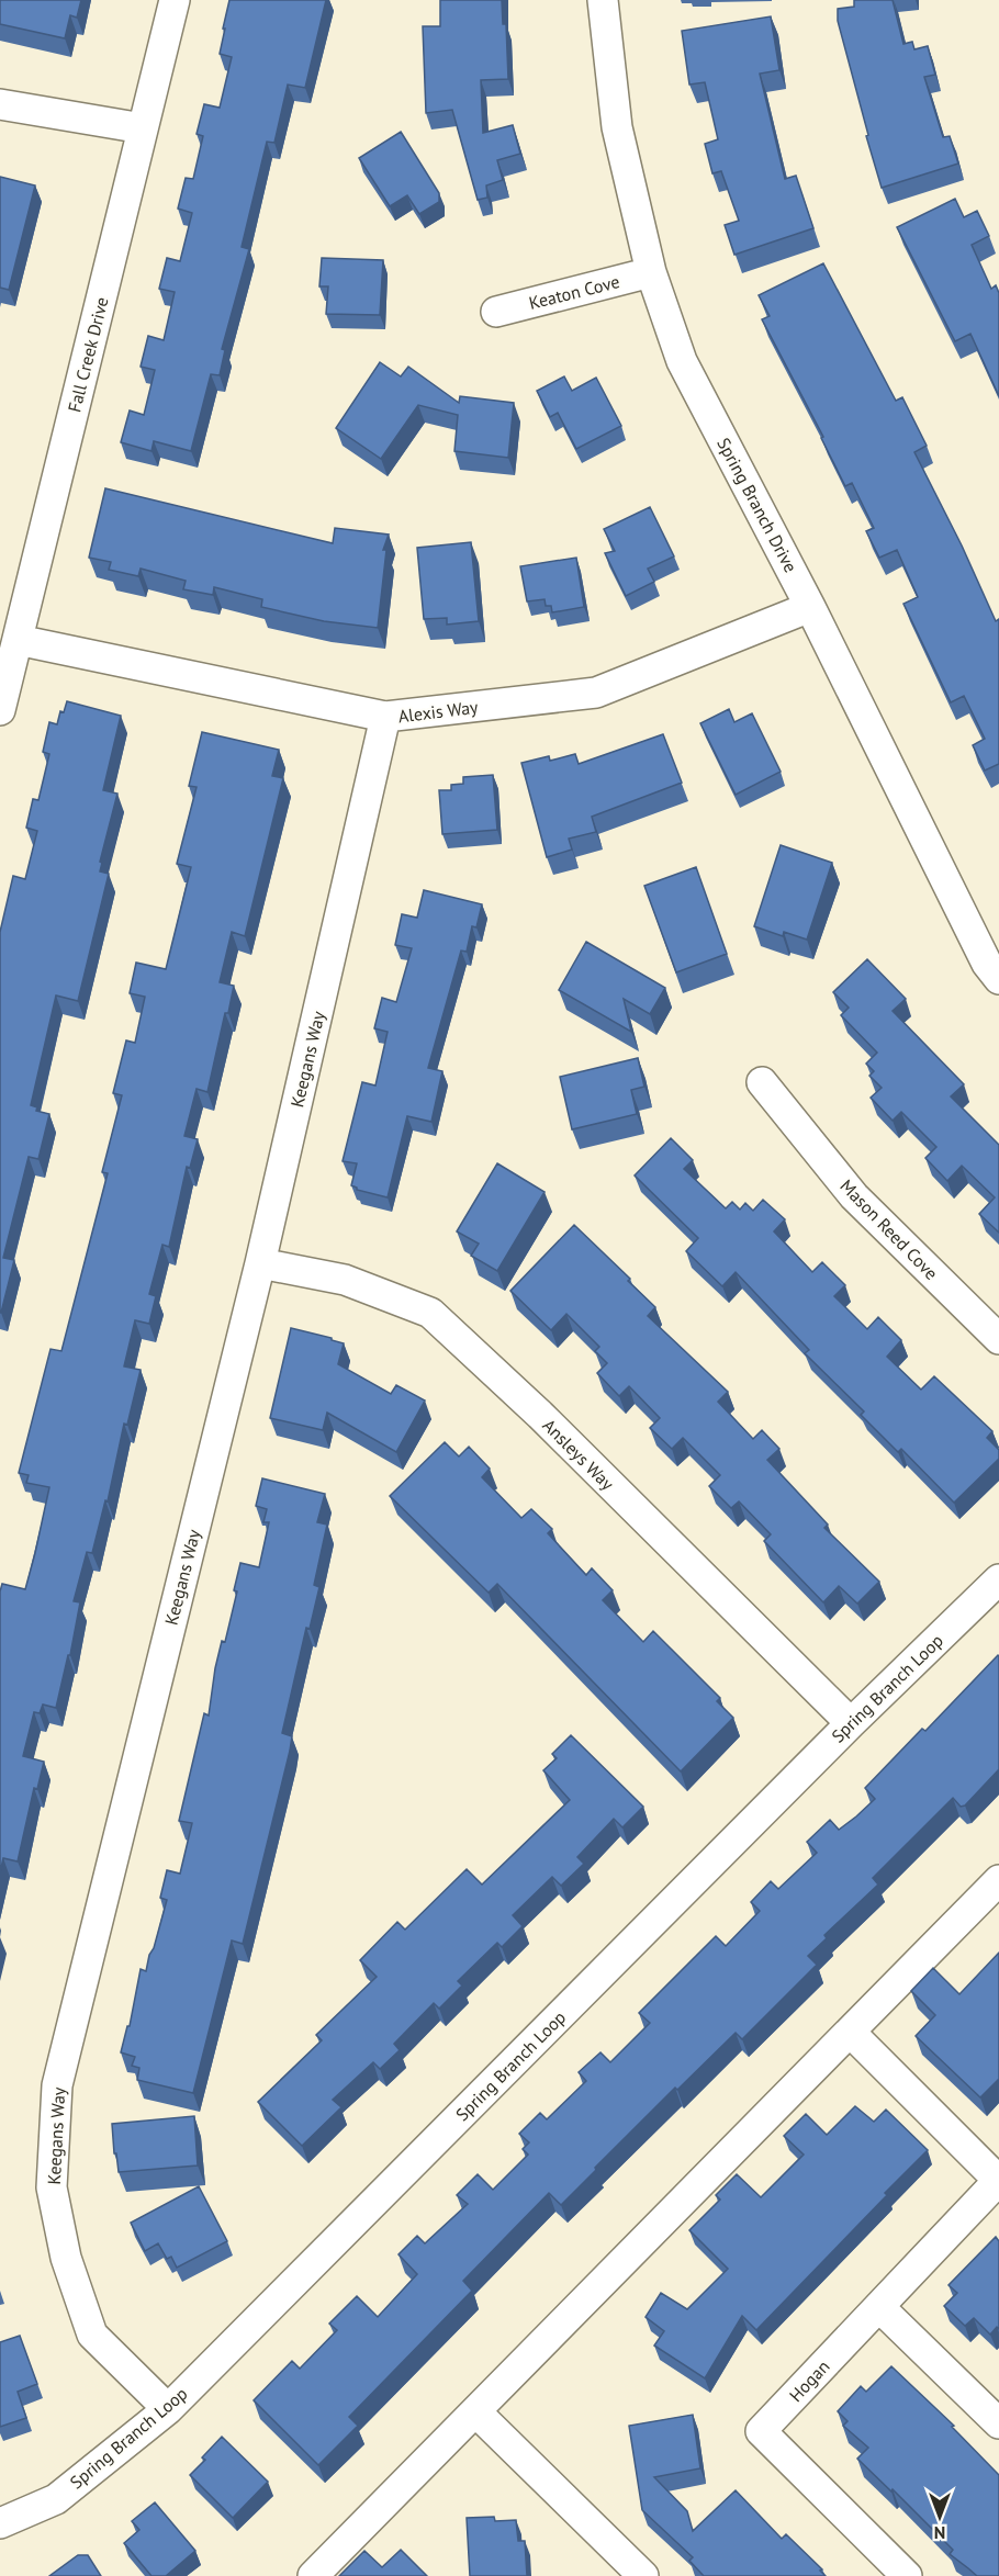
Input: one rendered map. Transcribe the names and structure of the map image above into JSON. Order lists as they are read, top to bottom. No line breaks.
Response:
{"streets":{"street":["Keaton Cove","Fall Creek Drive","Spring Branch Drive","Alexis Way","Keegans Way","Mason Reed Cove","Ansleys Way","Spring Branch Loop","Hogan"]},"crossings":[["Keaton Cove","Spring Branch Drive"],["Fall Creek Drive","Alexis Way"],["Spring Branch Drive","Alexis Way"],["Alexis Way","Keegans Way"],["Keegans Way","Ansleys Way"],["Keegans Way","Spring Branch Loop"],["Ansleys Way","Spring Branch Loop"]],"north":"bottom"}
